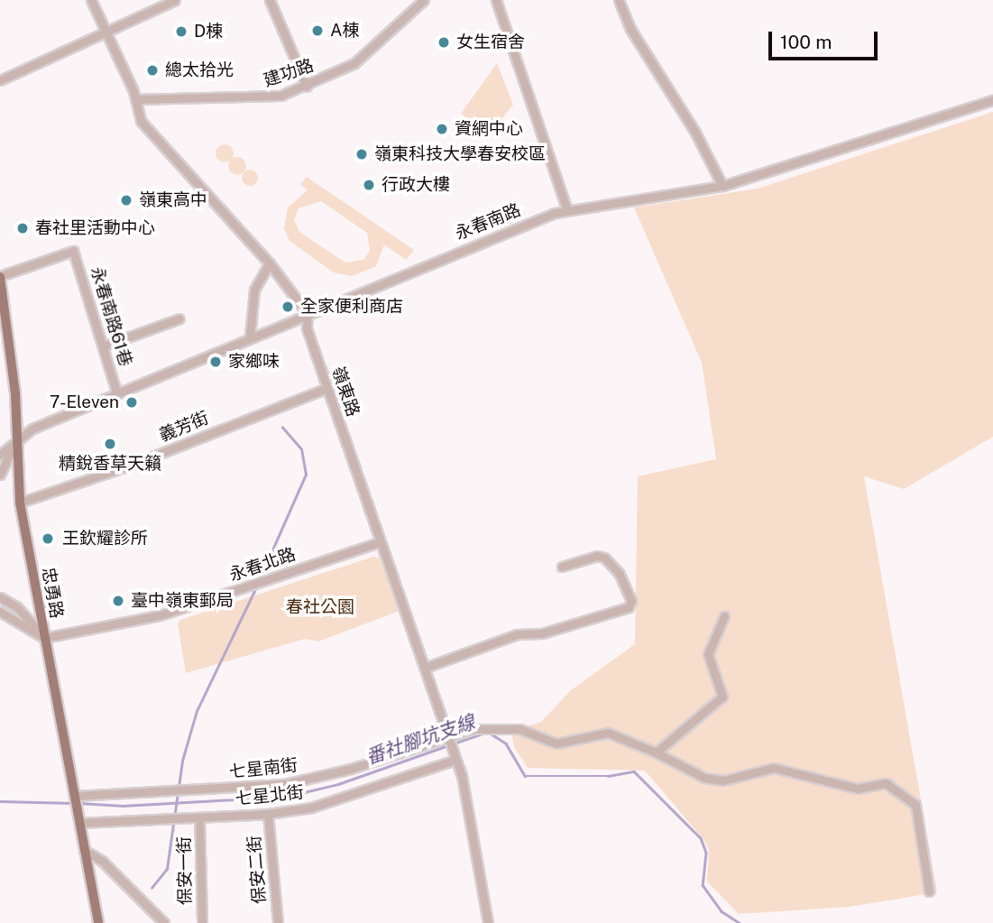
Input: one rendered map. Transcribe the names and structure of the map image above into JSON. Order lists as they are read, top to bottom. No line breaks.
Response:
{"streets":{"main road":["忠勇路"],"street":["建功路","永春南路","永春南路61巷","嶺東路","義芳街","永春北路","七星南街","七星北街","保安二街","保安一街"]},"crossings":[["建功路","嶺東路"],["永春南路","永春南路61巷"],["永春南路","嶺東路"],["永春南路","忠勇路"],["永春南路61巷","忠勇路"],["嶺東路","義芳街"],["嶺東路","永春北路"],["嶺東路","七星南街"],["嶺東路","七星北街"],["義芳街","忠勇路"],["永春北路","忠勇路"],["忠勇路","七星南街"],["忠勇路","七星北街"],["七星北街","保安二街"],["七星北街","保安一街"]],"water":["番社腳坑支線"],"parks":["春社公園"],"places":["A棟","D棟","女生宿舍","總太拾光","資網中心","嶺東科技大學春安校區","行政大樓","嶺東高中","春社里活動中心","全家便利商店","家鄉味","7-Eleven","精銳香草天籟","王欽耀診所","臺中嶺東郵局"],"scale_bar":"100 m"}
